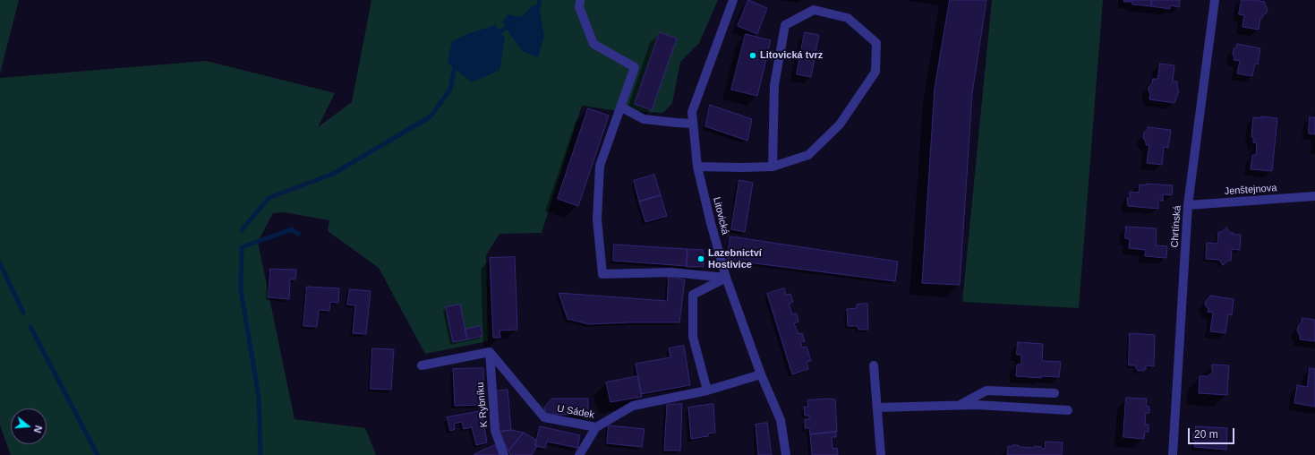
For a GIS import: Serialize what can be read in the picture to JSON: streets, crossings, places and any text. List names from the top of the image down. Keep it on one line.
{"streets":{"street":["Jenštejnova","Litovická","Chrtínská","K Rybníku","U Sádek"]},"crossings":[["Jenštejnova","Chrtínská"],["Litovická","U Sádek"],["K Rybníku","U Sádek"]],"places":["Litovická tvrz","Lazebnictví Hostivice"],"scale_bar":"20 m","north":"right"}
